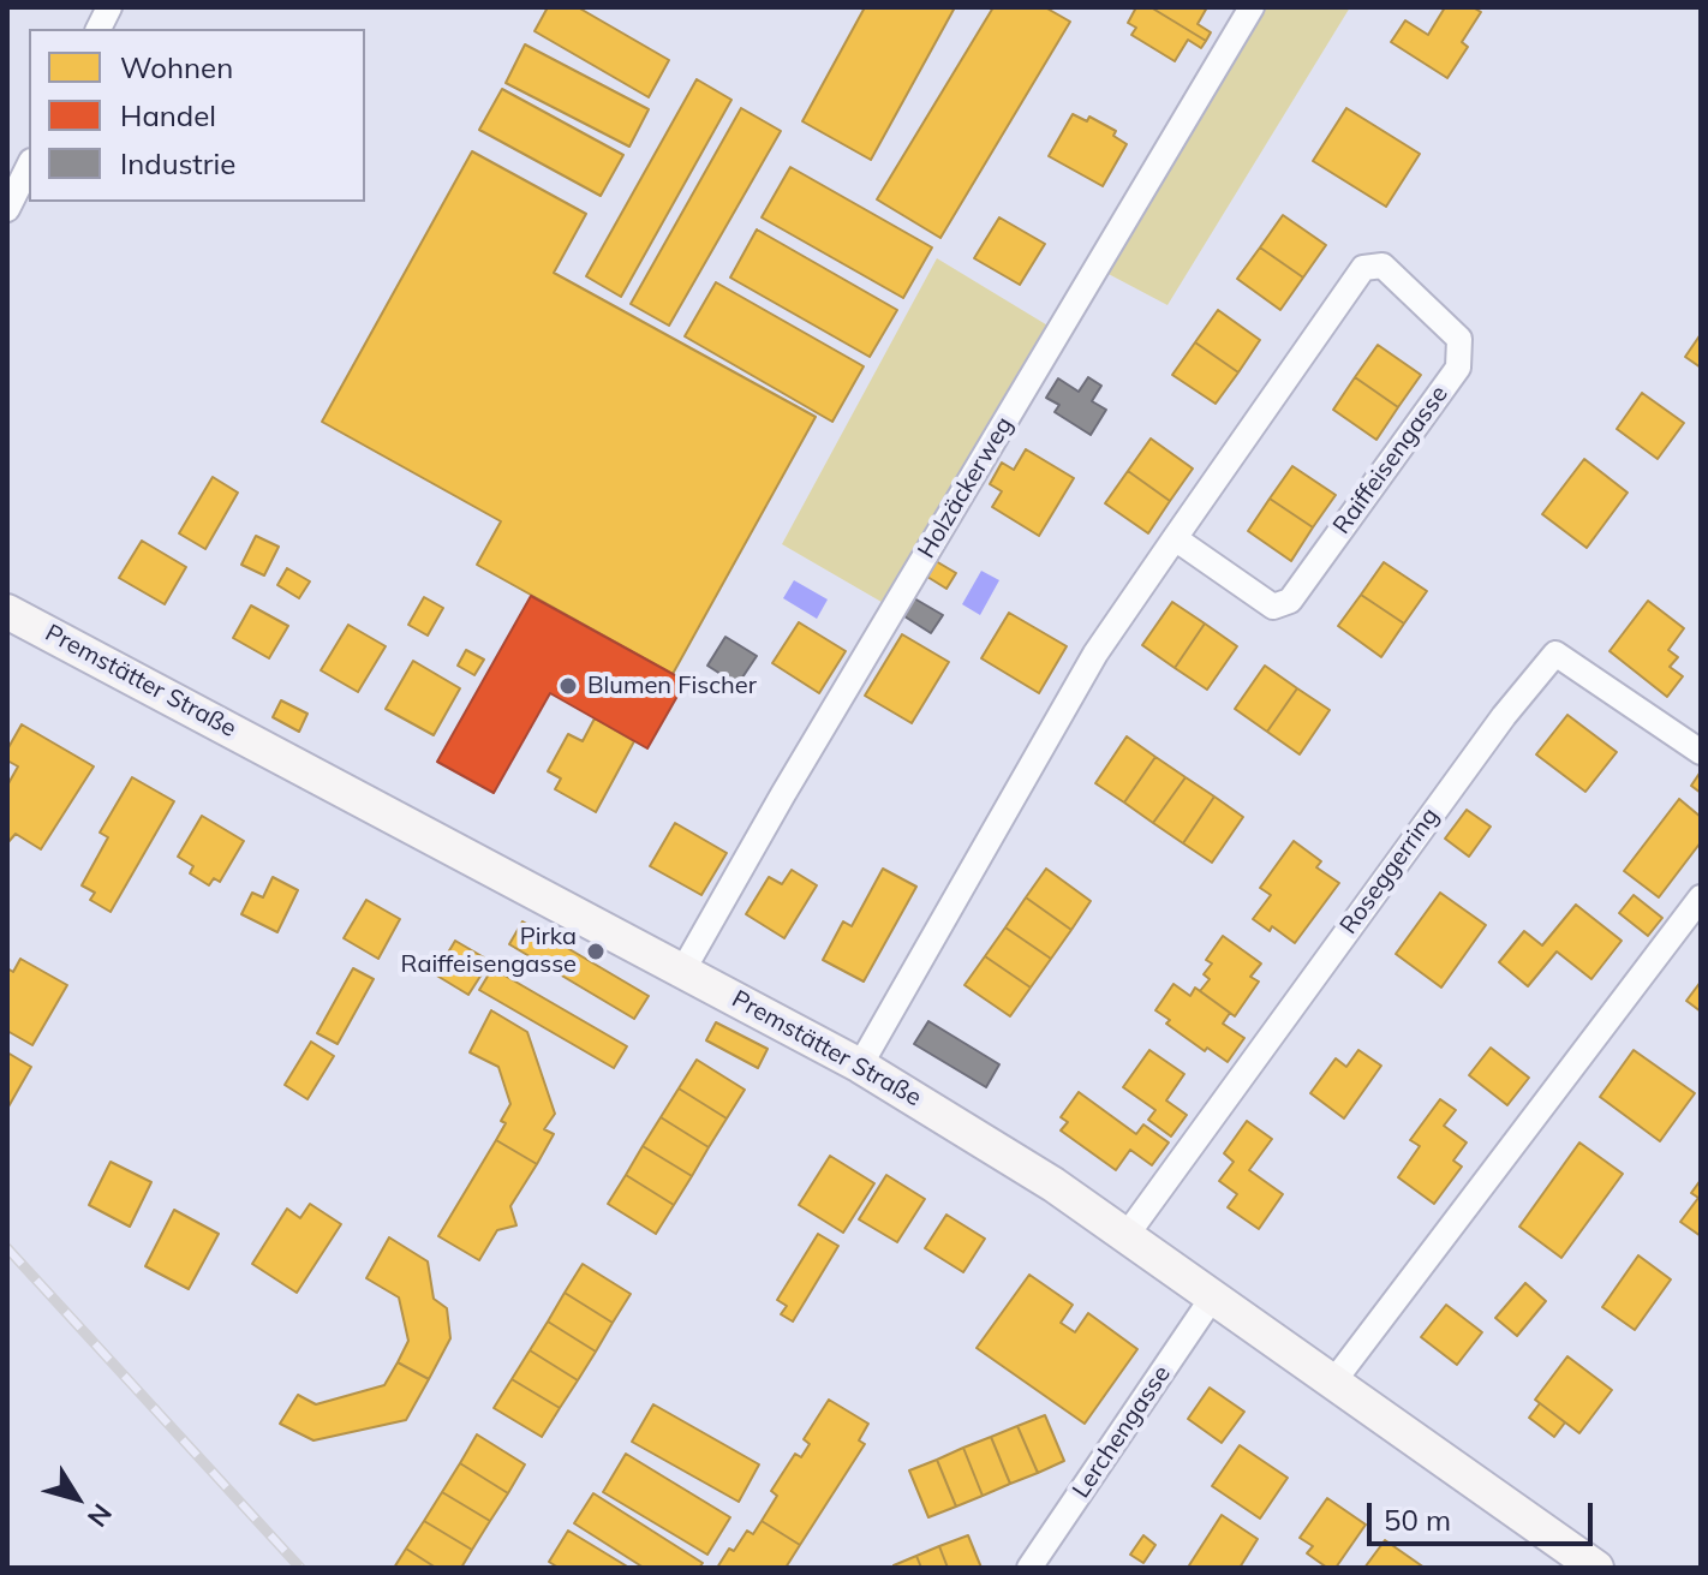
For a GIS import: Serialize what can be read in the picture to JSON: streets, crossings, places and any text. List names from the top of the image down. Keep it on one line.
{"streets":{"main road":["Premstätter Straße"],"street":["Raiffeisengasse","Holzäckerweg","Roseggerring","Lerchengasse"]},"crossings":[["Raiffeisengasse","Premstätter Straße"],["Holzäckerweg","Premstätter Straße"],["Premstätter Straße","Roseggerring"],["Premstätter Straße","Lerchengasse"]],"places":["Blumen Fischer","Pirka Raiffeisengasse"],"legend":["Wohnen","Handel","Industrie"],"scale_bar":"50 m","north":"bottom right"}
